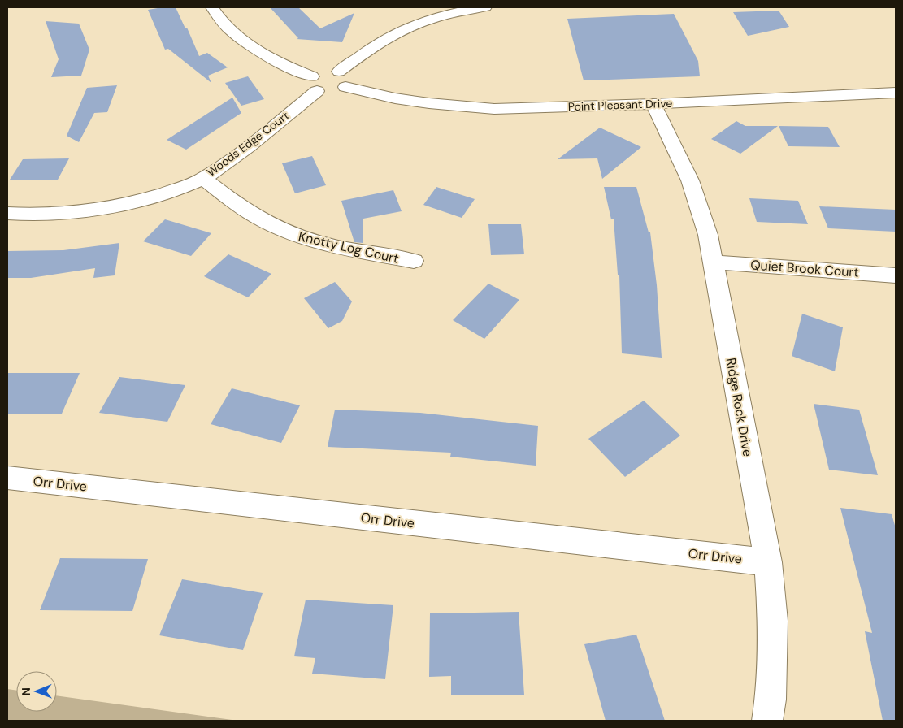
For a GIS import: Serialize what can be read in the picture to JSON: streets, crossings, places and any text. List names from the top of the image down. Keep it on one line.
{"streets":{"street":["Point Pleasant Drive","Woods Edge Court","Knotty Log Court","Quiet Brook Court","Ridge Rock Drive","Orr Drive"]},"crossings":[["Point Pleasant Drive","Woods Edge Court"],["Point Pleasant Drive","Ridge Rock Drive"],["Woods Edge Court","Knotty Log Court"],["Quiet Brook Court","Ridge Rock Drive"],["Ridge Rock Drive","Orr Drive"]],"north":"left"}
